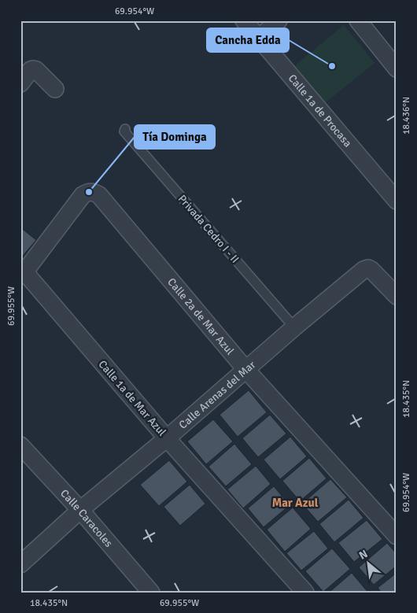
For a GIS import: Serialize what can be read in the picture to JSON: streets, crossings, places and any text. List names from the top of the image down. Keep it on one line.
{"streets":{"street":["Calle 1a de Procasa","Calle 2a de Mar Azul","Calle Arenas del Mar","Calle 1a de Mar Azul","Calle Caracoles"],"lane":["Privada Cedro I - II"]},"crossings":[["Privada Cedro I - II","Calle Arenas del Mar"],["Calle 2a de Mar Azul","Calle Arenas del Mar"],["Calle 2a de Mar Azul","Calle 1a de Mar Azul"],["Calle Arenas del Mar","Calle 1a de Mar Azul"],["Calle Arenas del Mar","Calle Caracoles"]],"districts":["Mar Azul"],"places":["Cancha Edda","Tía Dominga"],"north":"top left","coordinates":["69.954°W","18.436°N","69.955°W","18.435°N"]}
